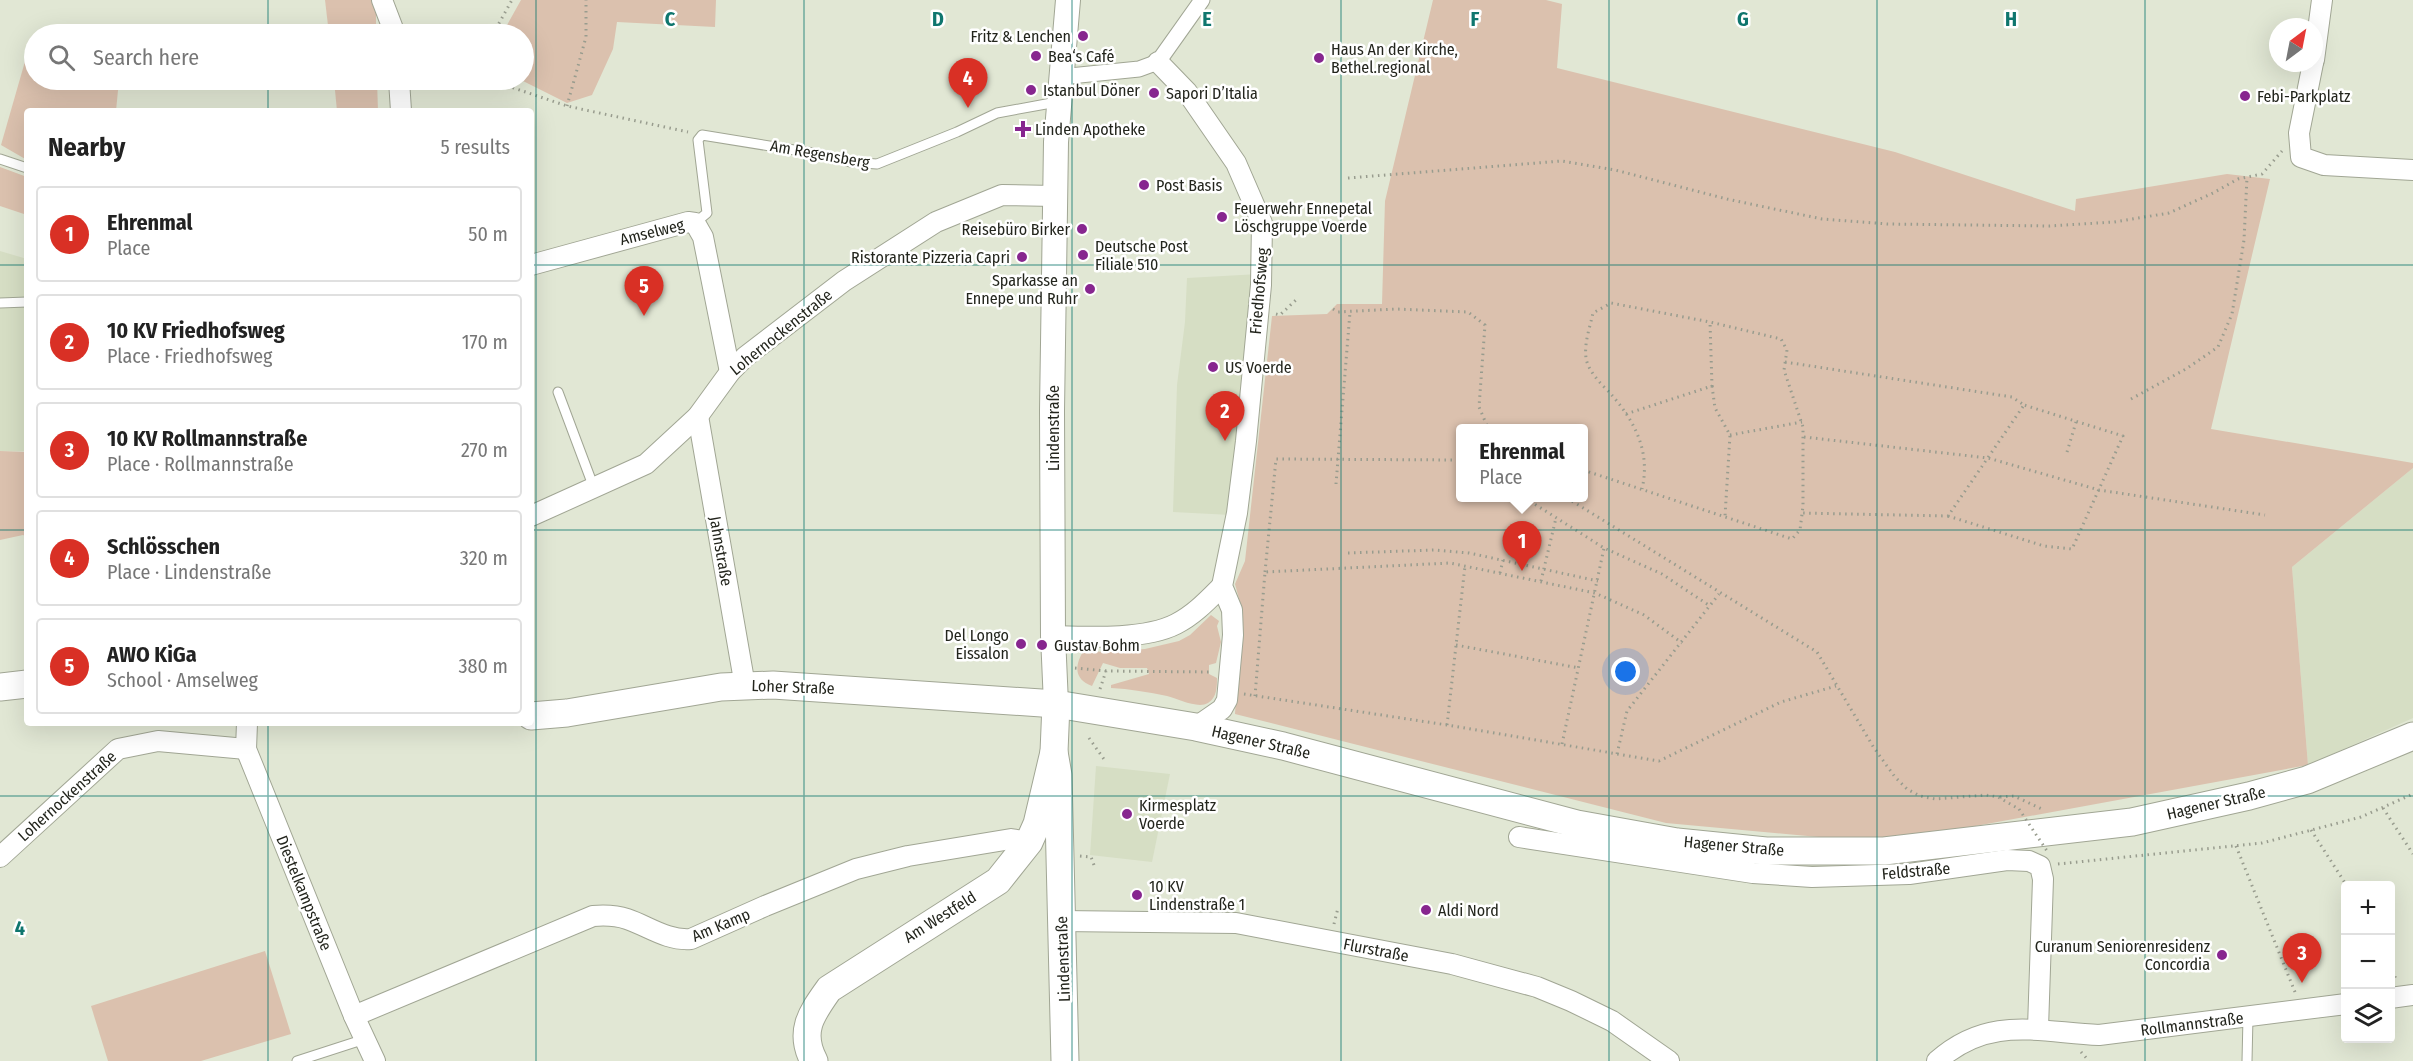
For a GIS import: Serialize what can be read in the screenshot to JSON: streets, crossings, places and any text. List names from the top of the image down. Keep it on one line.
{"streets":{"main road":["Lindenstraße","Loher Straße","Hagener Straße","Am Westfeld"],"street":["Amselweg","Friedhofsweg","Lohernockenstraße","Jahnstraße","Feldstraße","Diestelkampstraße","Am Kamp","Flurstraße","Rollmannstraße"],"lane":["Am Regensberg"]},"crossings":[["Am Regensberg","Lindenstraße"],["Amselweg","Lohernockenstraße"],["Lohernockenstraße","Lindenstraße"],["Lohernockenstraße","Jahnstraße"],["Lohernockenstraße","Diestelkampstraße"],["Lindenstraße","Loher Straße"],["Lindenstraße","Hagener Straße"],["Lindenstraße","Am Westfeld"],["Lindenstraße","Flurstraße"],["Jahnstraße","Loher Straße"],["Loher Straße","Hagener Straße"],["Diestelkampstraße","Am Kamp"],["Am Westfeld","Am Kamp"]],"places":{"other":["Fritz & Lenchen","Bea‘s Café","Haus An der Kirche, Bethel.regional","Istanbul Döner","Sapori D’Italia","Febi-Parkplatz","Post Basis","Feuerwehr Ennepetal Löschgruppe Voerde","Reisebüro Birker","Deutsche Post Filiale 510","Ristorante Pizzeria Capri","Sparkasse an Ennepe und Ruhr","US Voerde","Del Longo Eissalon","Gustav Bohm","Kirmesplatz Voerde","10 KV Lindenstraße 1","Aldi Nord","Curanum Seniorenresidenz Concordia"],"health":["Linden Apotheke"]},"north":"top right","page":{"search":"Search here","pins":["4","5","2","1","3"],"heading":["Nearby","5 results"],"list":[{"mark":"1","name":"Ehrenmal","note":"Place","value":"50 m"},{"mark":"2","name":"10 KV Friedhofsweg","note":"Place · Friedhofsweg","value":"170 m"},{"mark":"3","name":"10 KV Rollmannstraße","note":"Place · Rollmannstraße","value":"270 m"},{"mark":"4","name":"Schlösschen","note":"Place · Lindenstraße","value":"320 m"},{"mark":"5","name":"AWO KiGa","note":"School · Amselweg","value":"380 m"}],"popup":["Ehrenmal","Place"],"map_buttons":["+","−"]},"grid":{"columns":["C","D","E","F","G","H"],"rows":["4"]}}
